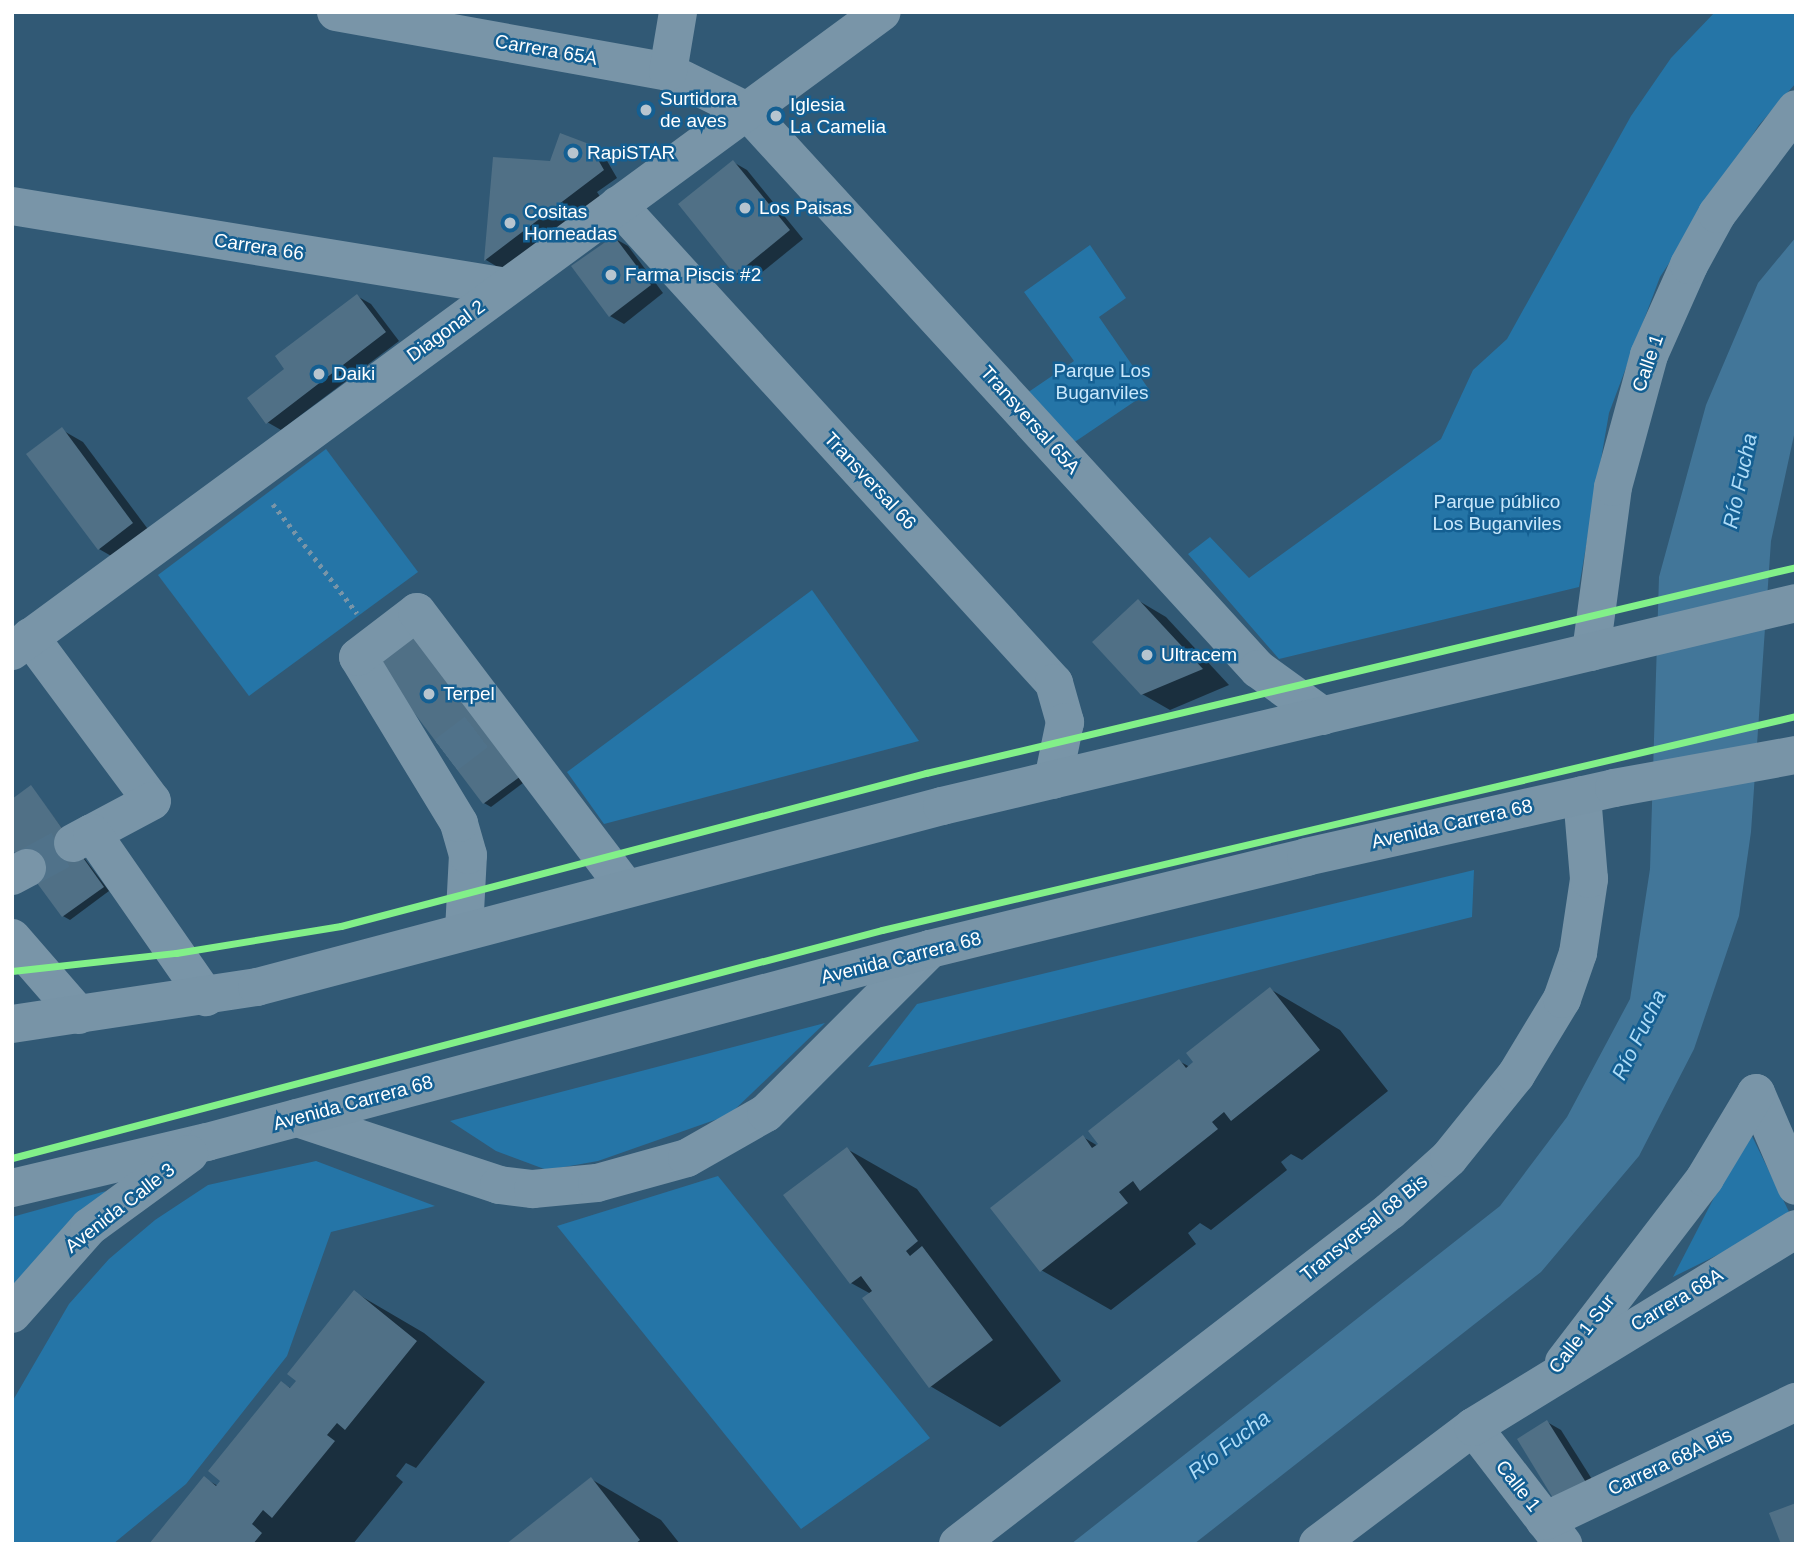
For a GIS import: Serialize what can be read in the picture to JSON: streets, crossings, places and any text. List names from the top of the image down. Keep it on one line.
{"streets":{"main road":["Avenida Carrera 68","Avenida Calle 3"],"street":["Carrera 65A","Carrera 66","Diagonal 2","Calle 1","Transversal 65A","Transversal 66","Transversal 68 Bis","Carrera 68A","Calle 1 Sur","Carrera 68A Bis"]},"crossings":[["Carrera 65A","Diagonal 2"],["Carrera 65A","Transversal 65A"],["Carrera 66","Diagonal 2"],["Diagonal 2","Transversal 65A"],["Diagonal 2","Transversal 66"],["Calle 1","Calle 1 Sur"],["Calle 1","Carrera 68A Bis"],["Avenida Carrera 68","Avenida Calle 3"],["Avenida Carrera 68","Transversal 68 Bis"],["Carrera 68A","Calle 1 Sur"]],"water":["Río Fucha"],"parks":["Parque Los Buganviles","Parque público Los Buganviles"],"places":["Surtidora de aves","Iglesia La Camelia","RapiSTAR","Los Paisas","Cositas Horneadas","Farma Piscis #2","Daiki","Ultracem","Terpel"]}
